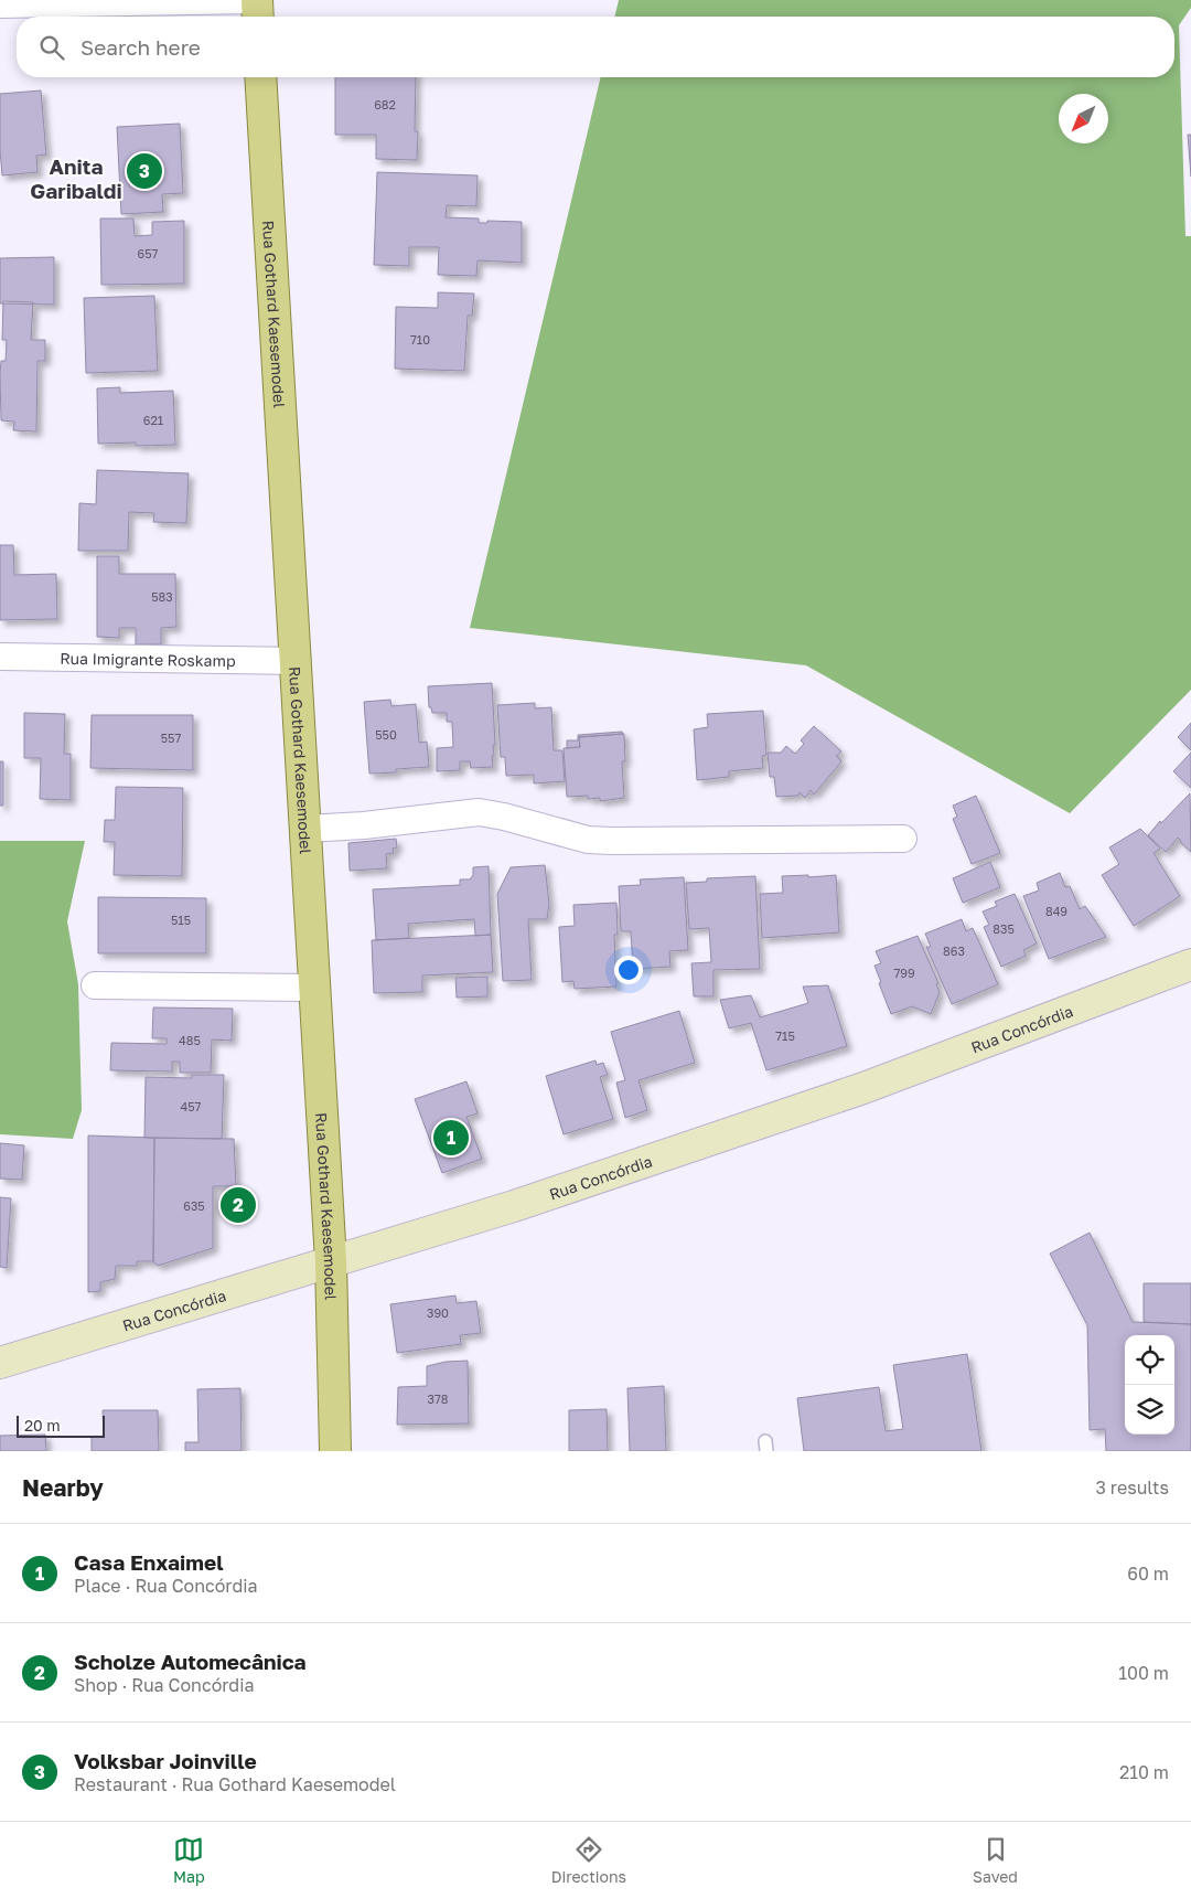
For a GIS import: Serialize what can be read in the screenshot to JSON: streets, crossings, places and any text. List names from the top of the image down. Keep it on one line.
{"streets":{"main road":["Rua Gothard Kaesemodel"],"street":["Rua Imigrante Roskamp","Rua Concórdia"]},"crossings":[["Rua Gothard Kaesemodel","Rua Imigrante Roskamp"],["Rua Gothard Kaesemodel","Rua Concórdia"]],"districts":["Anita Garibaldi"],"house_numbers":["682","657","710","621","583","550","557","849","515","835","863","799","715","485","457","635","390","378"],"scale_bar":"20 m","north":"bottom left","page":{"search":"Search here","pins":["3","1","2"],"scale":"20 m","heading":["Nearby","3 results"],"list":[{"mark":"1","name":"Casa Enxaimel","note":"Place · Rua Concórdia","value":"60 m"},{"mark":"2","name":"Scholze Automecânica","note":"Shop · Rua Concórdia","value":"100 m"},{"mark":"3","name":"Volksbar Joinville","note":"Restaurant · Rua Gothard Kaesemodel","value":"210 m"}],"nav":["Map","Directions","Saved"]}}
